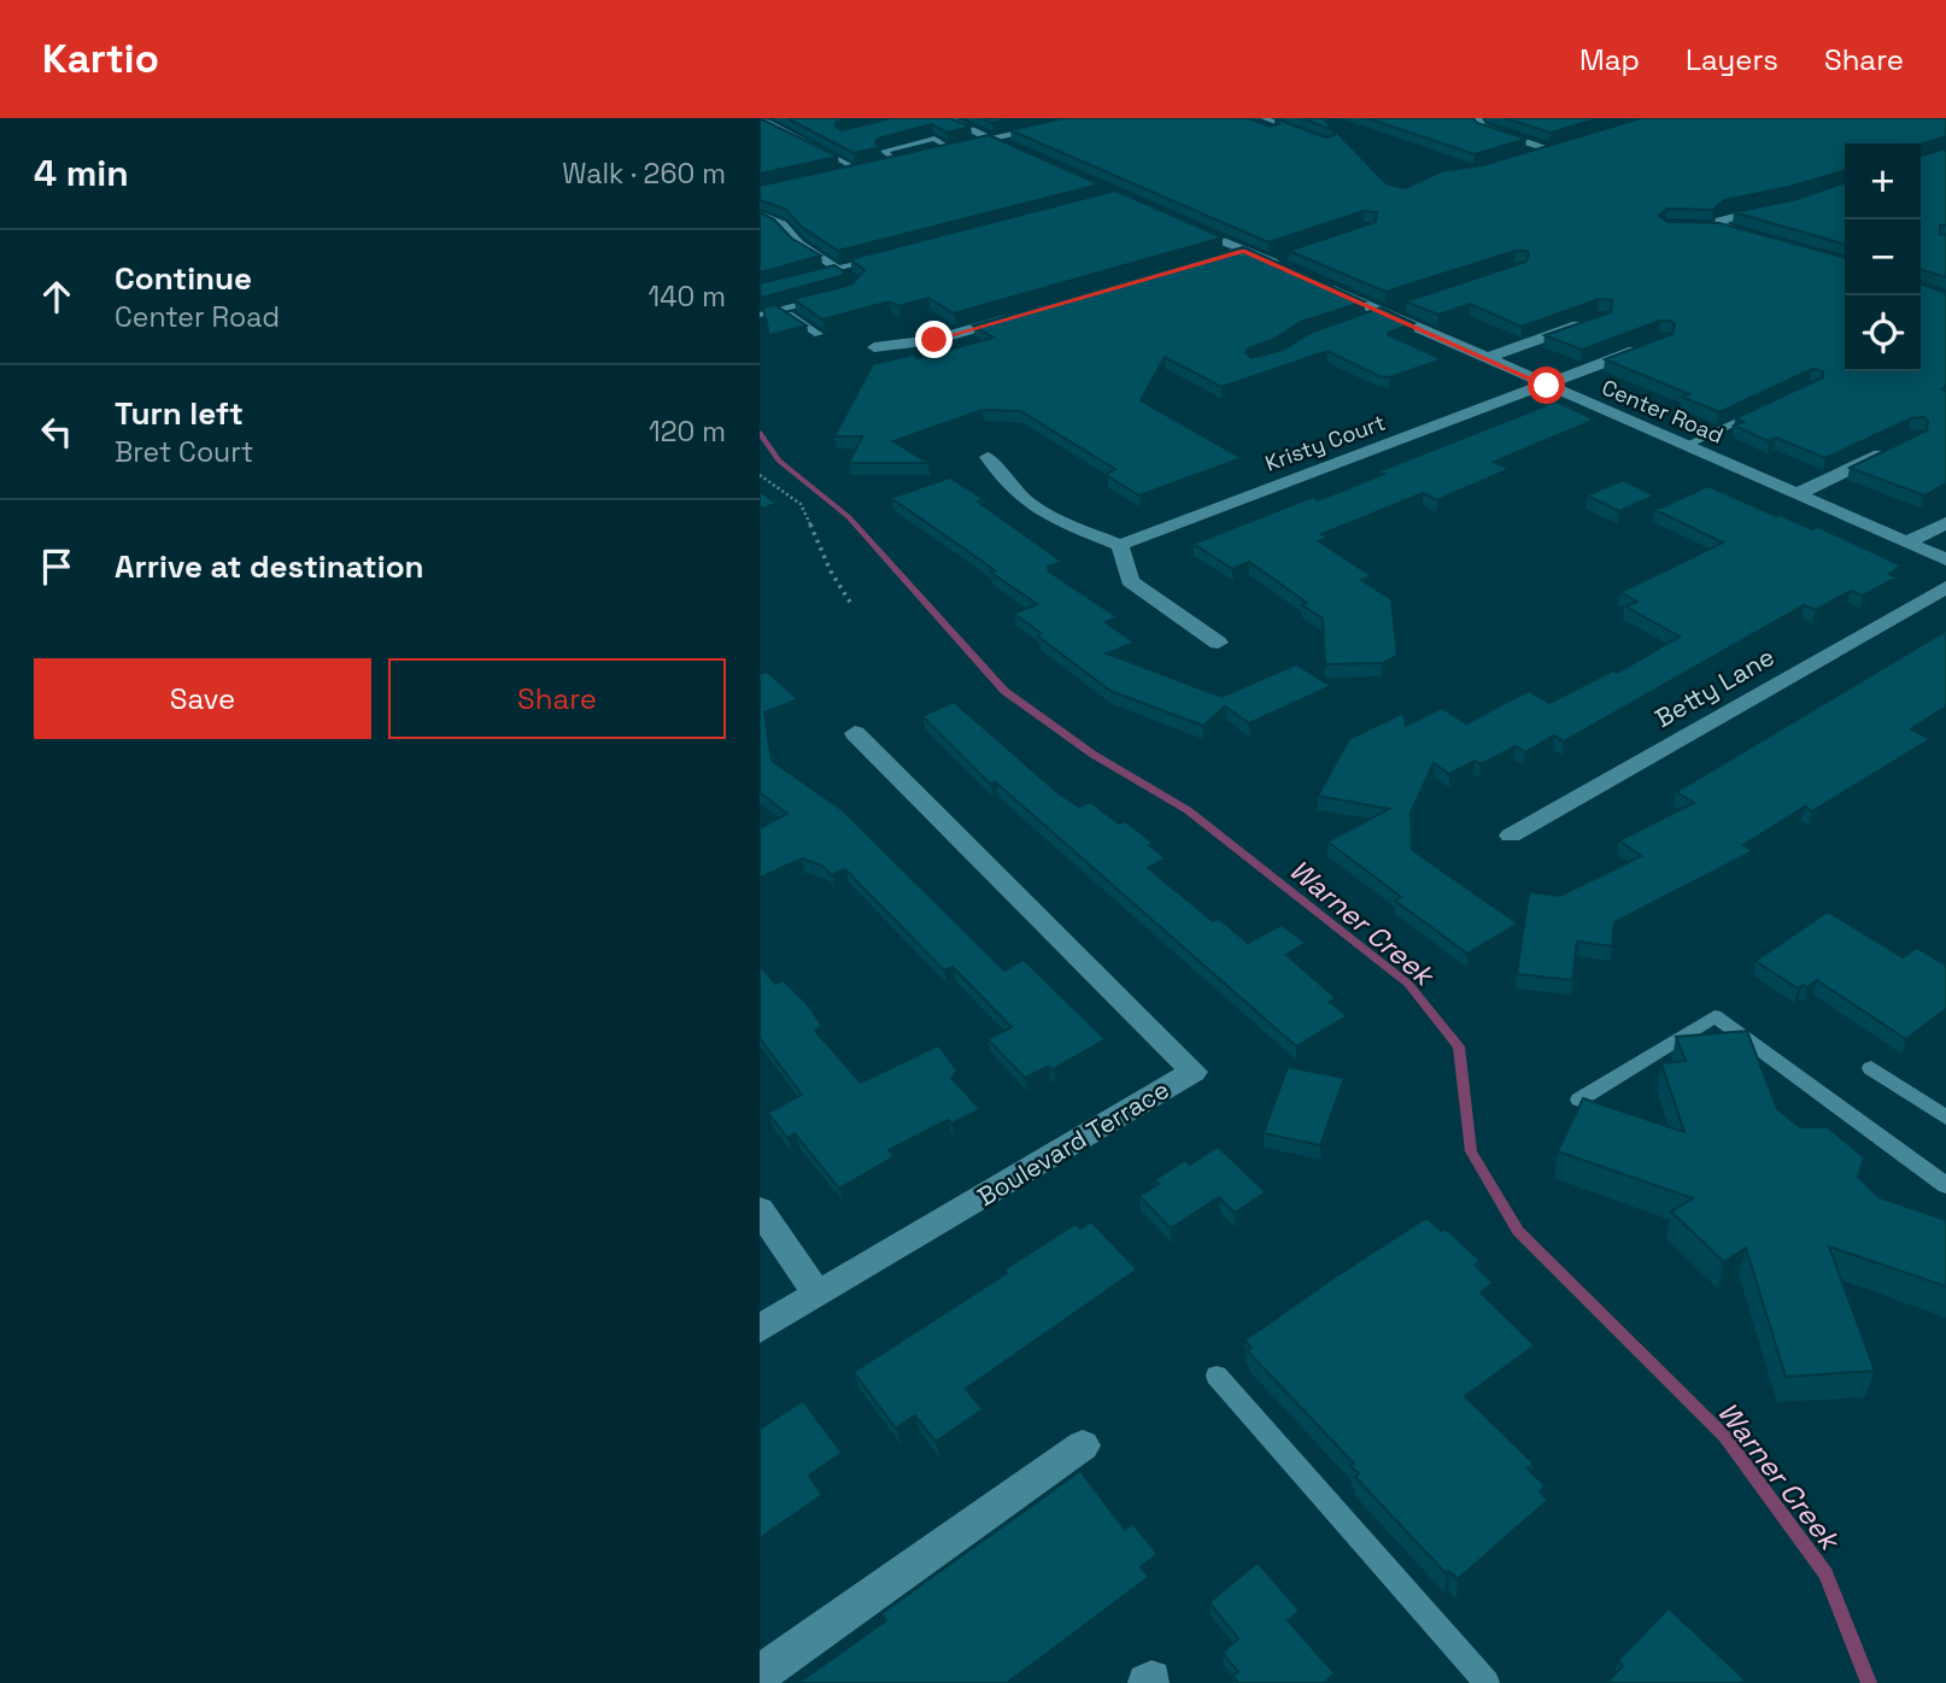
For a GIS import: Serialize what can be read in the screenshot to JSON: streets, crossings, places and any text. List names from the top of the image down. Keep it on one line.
{"streets":{"street":["Center Road","Kristy Court","Betty Lane","Boulevard Terrace"]},"crossings":[["Center Road","Kristy Court"]],"water":["Warner Creek"],"page":{"header":"Kartio","nav":["Map","Layers","Share"],"heading":["4 min","Walk · 260 m"],"map_buttons":["+","−"],"list":[["Continue","Center Road","140 m"],["Turn left","Bret Court","120 m"],"Arrive at destination"],"buttons":["Save","Share"]}}
